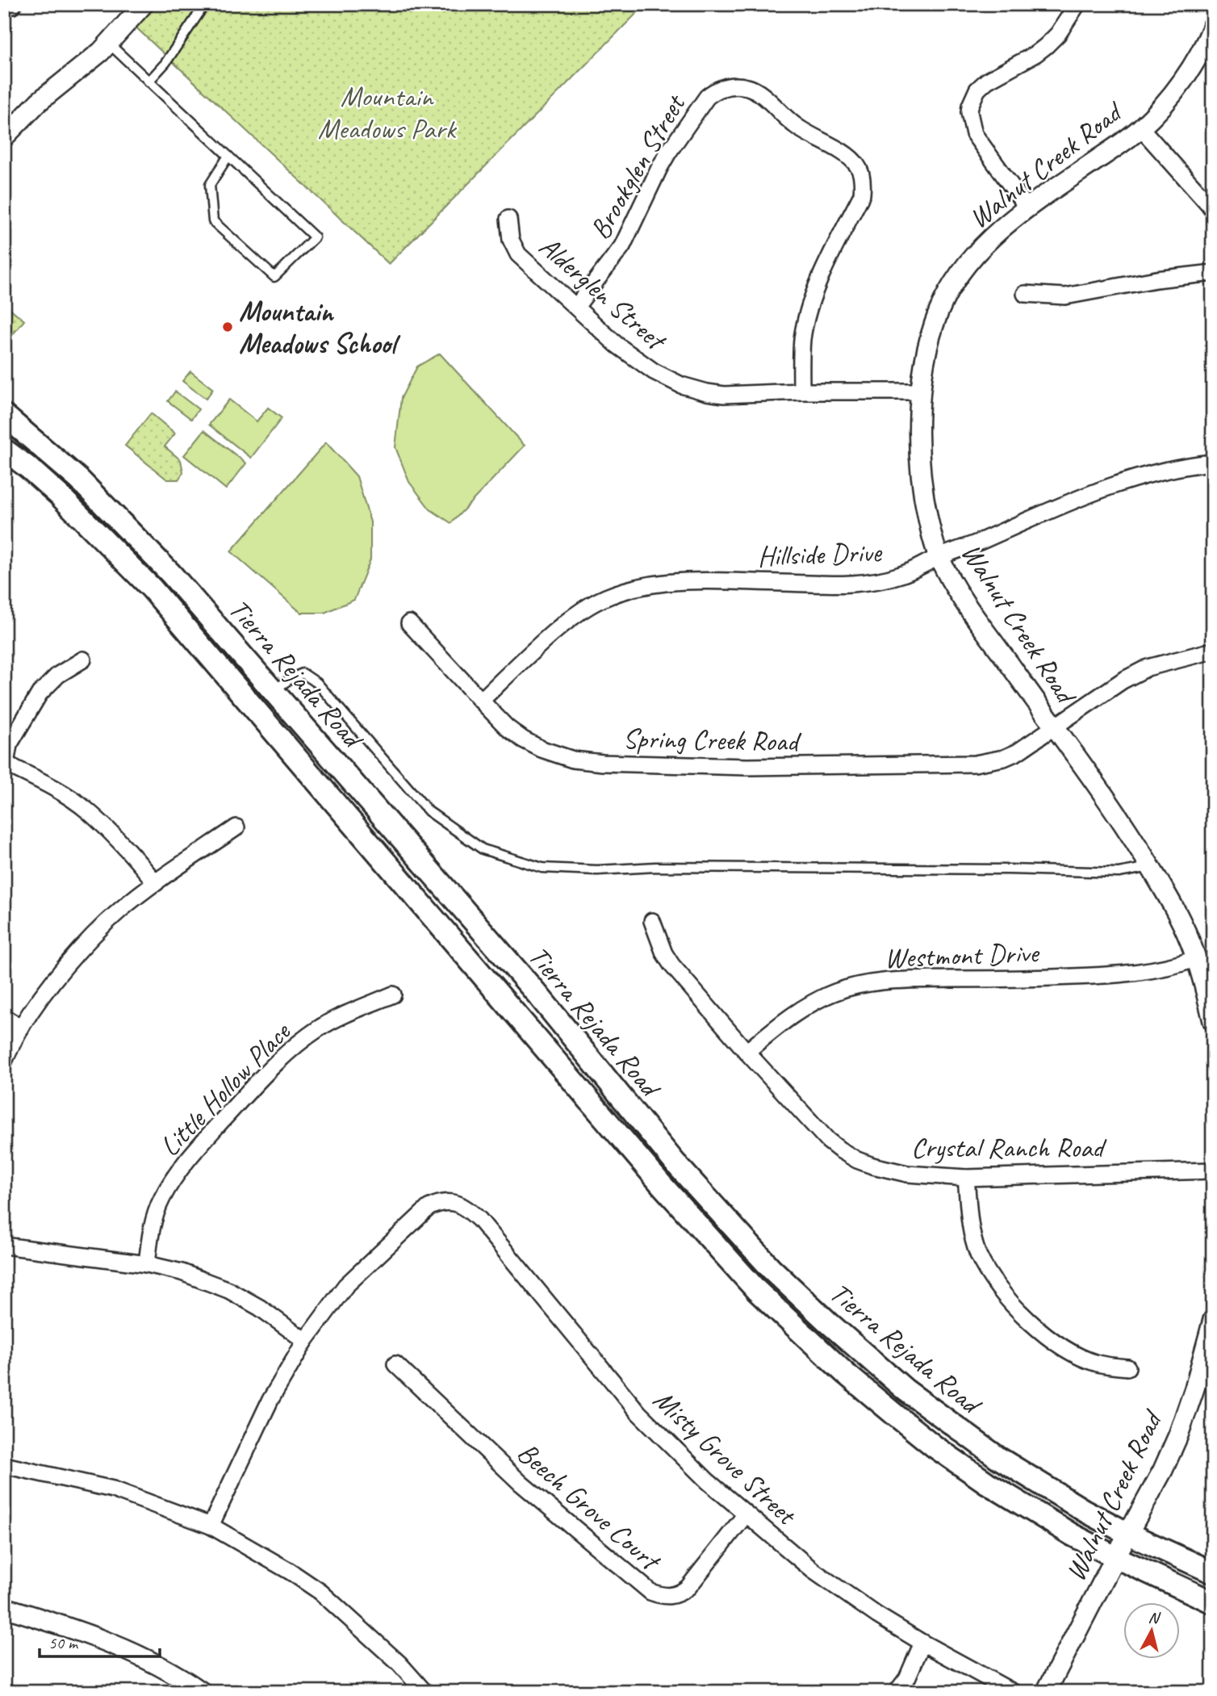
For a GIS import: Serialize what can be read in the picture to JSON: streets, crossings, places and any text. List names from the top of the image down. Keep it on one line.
{"streets":{"main road":["Tierra Rejada Road"],"street":["Walnut Creek Road","Brookglen Street","Alderglen Street","Hillside Drive","Spring Creek Road","Westmont Drive","Little Hollow Place","Crystal Ranch Road","Misty Grove Street","Beech Grove Court"]},"crossings":[["Walnut Creek Road","Alderglen Street"],["Walnut Creek Road","Hillside Drive"],["Walnut Creek Road","Tierra Rejada Road"],["Walnut Creek Road","Spring Creek Road"],["Walnut Creek Road","Westmont Drive"],["Brookglen Street","Alderglen Street"],["Hillside Drive","Spring Creek Road"],["Westmont Drive","Crystal Ranch Road"],["Misty Grove Street","Beech Grove Court"]],"parks":["Mountain Meadows Park"],"places":["Mountain Meadows School"],"scale_bar":"50 m","north":"top"}
